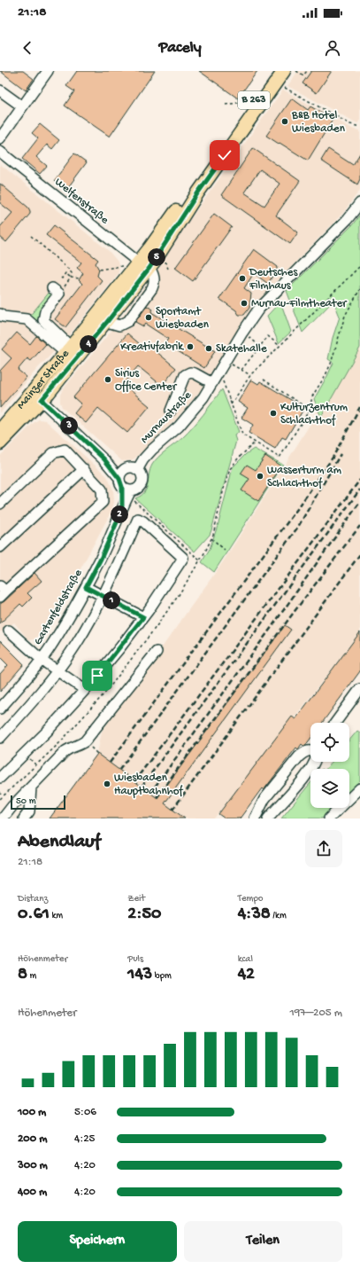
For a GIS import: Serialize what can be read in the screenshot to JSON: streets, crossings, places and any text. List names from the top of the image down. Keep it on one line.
{"streets":{"main road":["B 263","Mainzer Straße"],"street":["Welfenstraße","Murnaustraße","Gartenfeldstraße"]},"crossings":[["Welfenstraße","Mainzer Straße"],["Murnaustraße","Gartenfeldstraße"]],"places":["B&B Hotel Wiesbaden","Deutsches Filmhaus","Murnau-Filmtheater","Sportamt Wiesbaden","Kreativfabrik","Skatehalle","Sirius Office Center","Kulturzentrum Schlachthof","Wasserturm am Schlachthof","Wiesbaden Hauptbahnhof"],"scale_bar":"50 m","page":{"status":"21:18","header":"Pacely","pins":["5","4","3","2","1"],"scale":"50 m","heading":["Abendlauf","21:18"],"stats":[["Distanz","0.61 km"],["Zeit","2:50"],["Tempo","4:38 /km"],["Höhenmeter","8 m"],["Puls","143 bpm"],["kcal","42"]],"chart":["Höhenmeter","197–205 m"],"list":[{"name":"100 m","note":"5:06"},{"name":"200 m","note":"4:25"},{"name":"300 m","note":"4:20"},{"name":"400 m","note":"4:20"}],"buttons":["Speichern","Teilen"]}}
